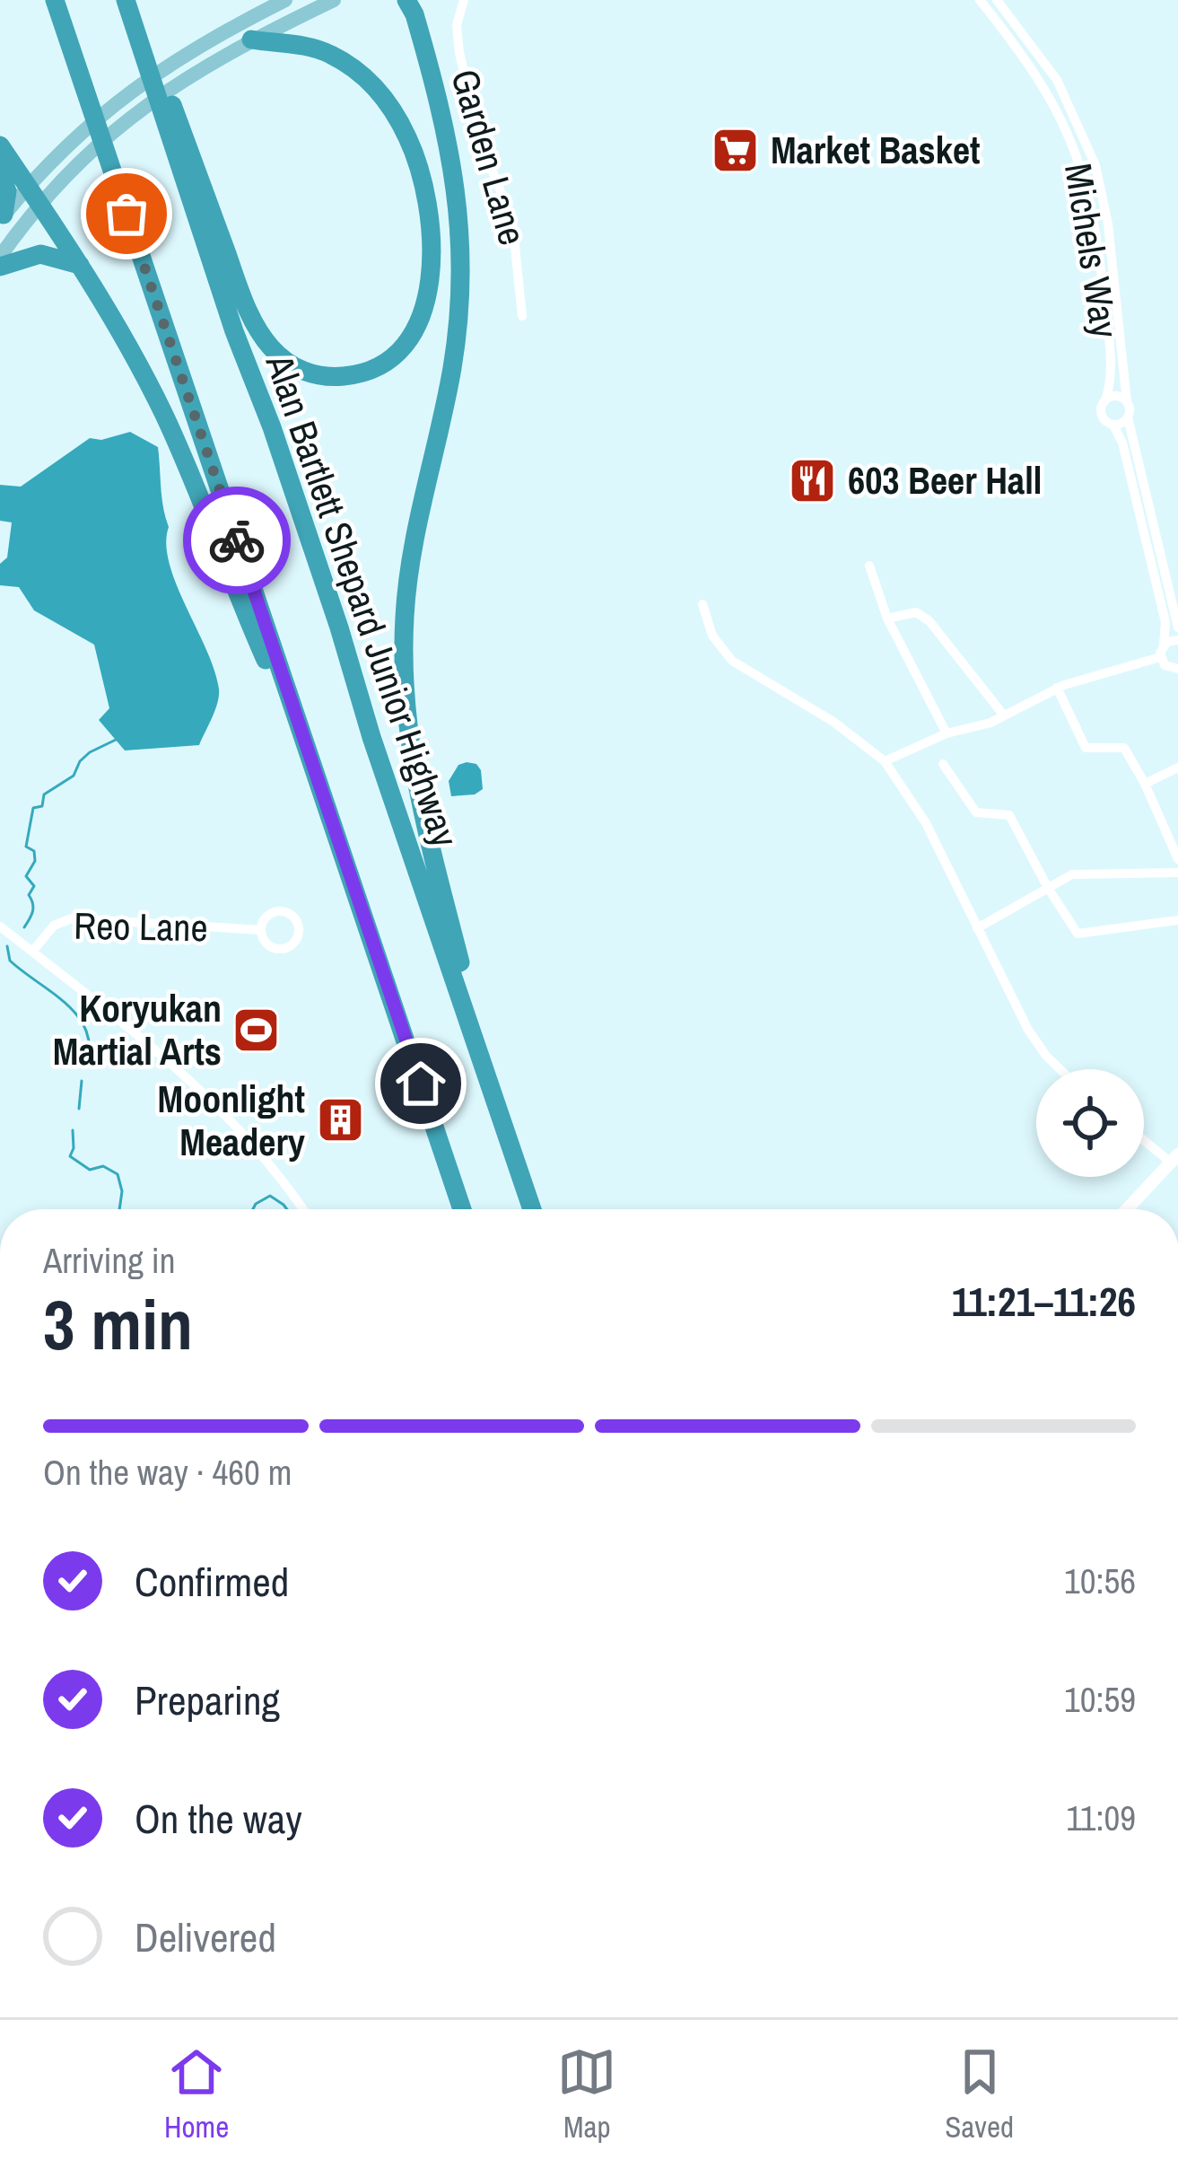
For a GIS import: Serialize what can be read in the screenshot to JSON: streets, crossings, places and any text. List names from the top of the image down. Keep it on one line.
{"streets":{"highway":["Alan Bartlett Shepard Junior Highway"],"street":["Garden Lane","Michels Way","Reo Lane"]},"places":{"supermarket":["Market Basket"],"restaurant":["603 Beer Hall"],"sports":["Koryukan Martial Arts"],"building":["Moonlight Meadery"]},"page":{"heading":["3 min","Arriving in","11:21–11:26"],"bar":"On the way · 460 m","list":[["Confirmed","10:56"],["Preparing","10:59"],["On the way","11:09"],"Delivered"],"tabs":["Home","Map","Saved"]}}
